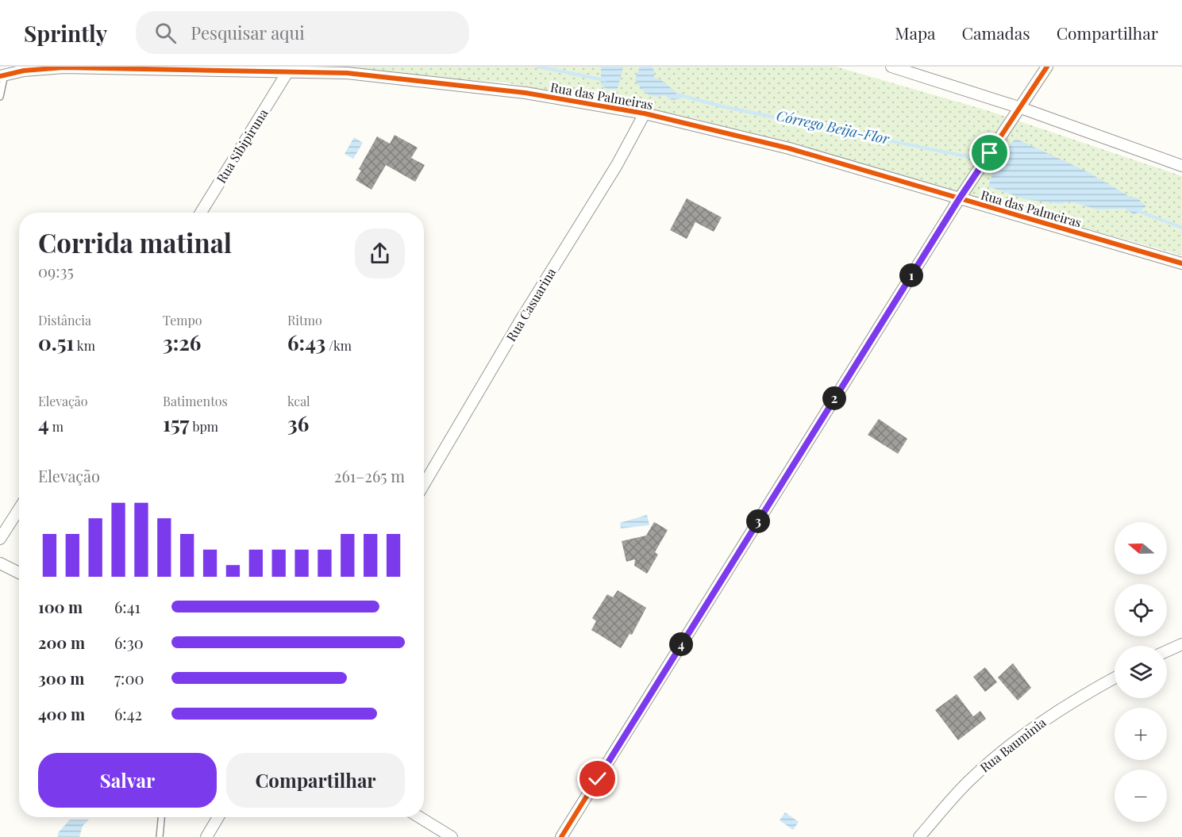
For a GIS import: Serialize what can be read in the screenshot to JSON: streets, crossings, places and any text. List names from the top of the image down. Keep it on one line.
{"streets":{"street":["Rua das Palmeiras","Rua Sibipiruna","Rua Casuarina","Rua Bauminia"]},"crossings":[["Rua das Palmeiras","Rua Sibipiruna"],["Rua das Palmeiras","Rua Casuarina"]],"water":["Córrego Beija-Flor"],"north":"left","page":{"header":"Sprintly","search":"Pesquisar aqui","nav":["Mapa","Camadas","Compartilhar"],"heading":["Corrida matinal","09:35"],"pins":["1","2","3","4"],"stats":[["Distância","0.51 km"],["Tempo","3:26"],["Ritmo","6:43 /km"],["Elevação","4 m"],["Batimentos","157 bpm"],["kcal","36"]],"chart":["Elevação","261–265 m"],"map_buttons":["+","−"],"list":[{"name":"100 m","note":"6:41"},{"name":"200 m","note":"6:30"},{"name":"300 m","note":"7:00"},{"name":"400 m","note":"6:42"}],"buttons":["Salvar","Compartilhar"]}}
